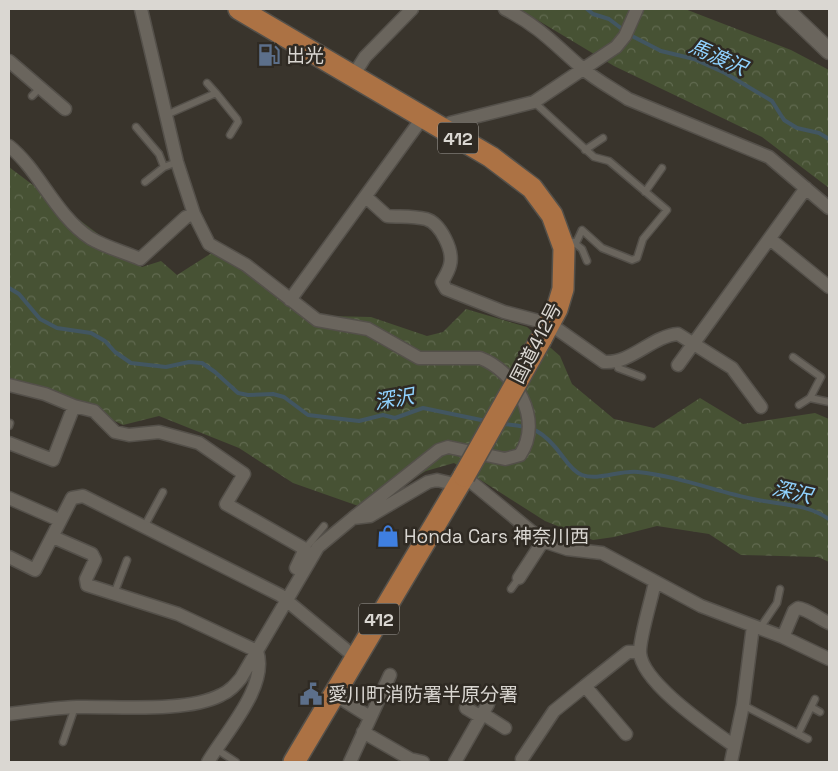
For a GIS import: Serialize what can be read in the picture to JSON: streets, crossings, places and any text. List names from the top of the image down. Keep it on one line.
{"streets":{"highway":["412","国道412号"]},"water":["馬渡沢","深沢"],"places":{"fuel station":["出光"],"shop":["Honda Cars 神奈川西"],"public building":["愛川町消防署半原分署"]}}
